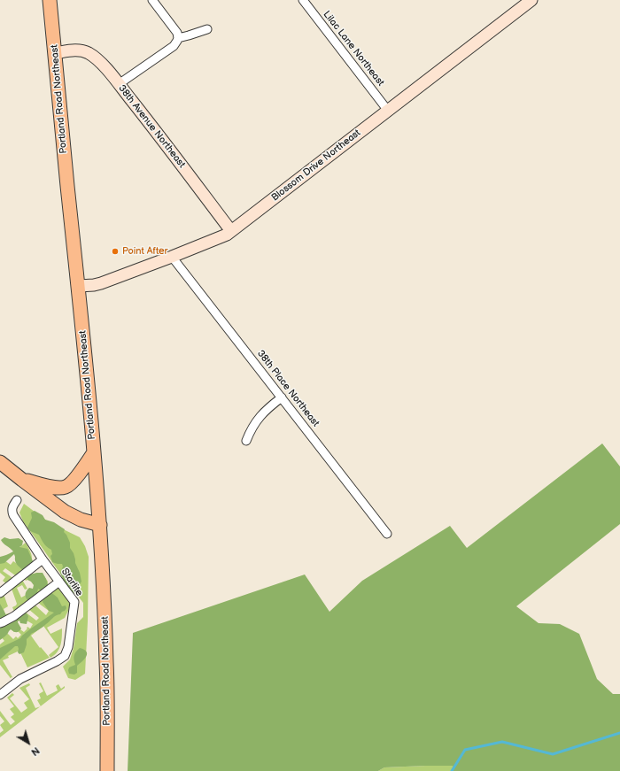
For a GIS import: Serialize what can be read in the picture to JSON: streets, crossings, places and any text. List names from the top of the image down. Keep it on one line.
{"streets":{"main road":["Portland Road Northeast"],"street":["Lilac Lane Northeast","38th Avenue Northeast","Blossom Drive Northeast","38th Place Northeast","Starlite"]},"crossings":[["Lilac Lane Northeast","Blossom Drive Northeast"],["Portland Road Northeast","38th Avenue Northeast"],["Portland Road Northeast","Blossom Drive Northeast"],["38th Avenue Northeast","Blossom Drive Northeast"],["Blossom Drive Northeast","38th Place Northeast"]],"places":["Point After"],"north":"bottom right"}
